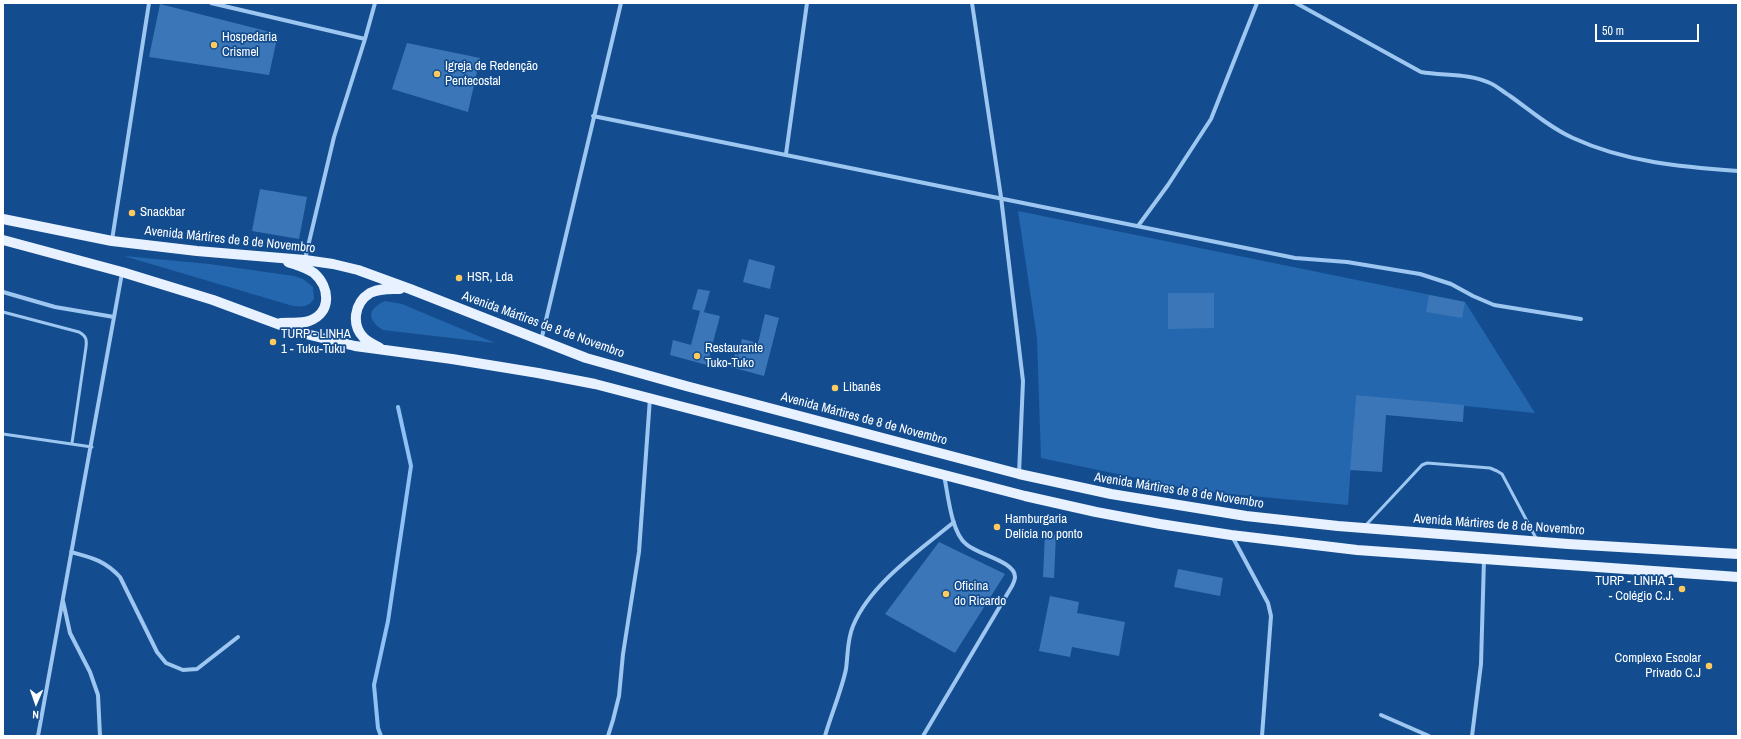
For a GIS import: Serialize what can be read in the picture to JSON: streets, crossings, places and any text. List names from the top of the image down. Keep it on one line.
{"streets":{"main road":["Avenida Mártires de 8 de Novembro"]},"places":["Hospedaria Crismel","Igreja de Redenção Pentecostal","Snackbar","HSR, Lda","TURP - LINHA 1 - Tuku-Tuku","Restaurante Tuko-Tuko","Libanês","Hamburgaria Delícia no ponto","TURP - LINHA 1 - Colégio C.J.","Oficina do Ricardo","Complexo Escolar Privado C.J"],"scale_bar":"50 m","north":"bottom"}
